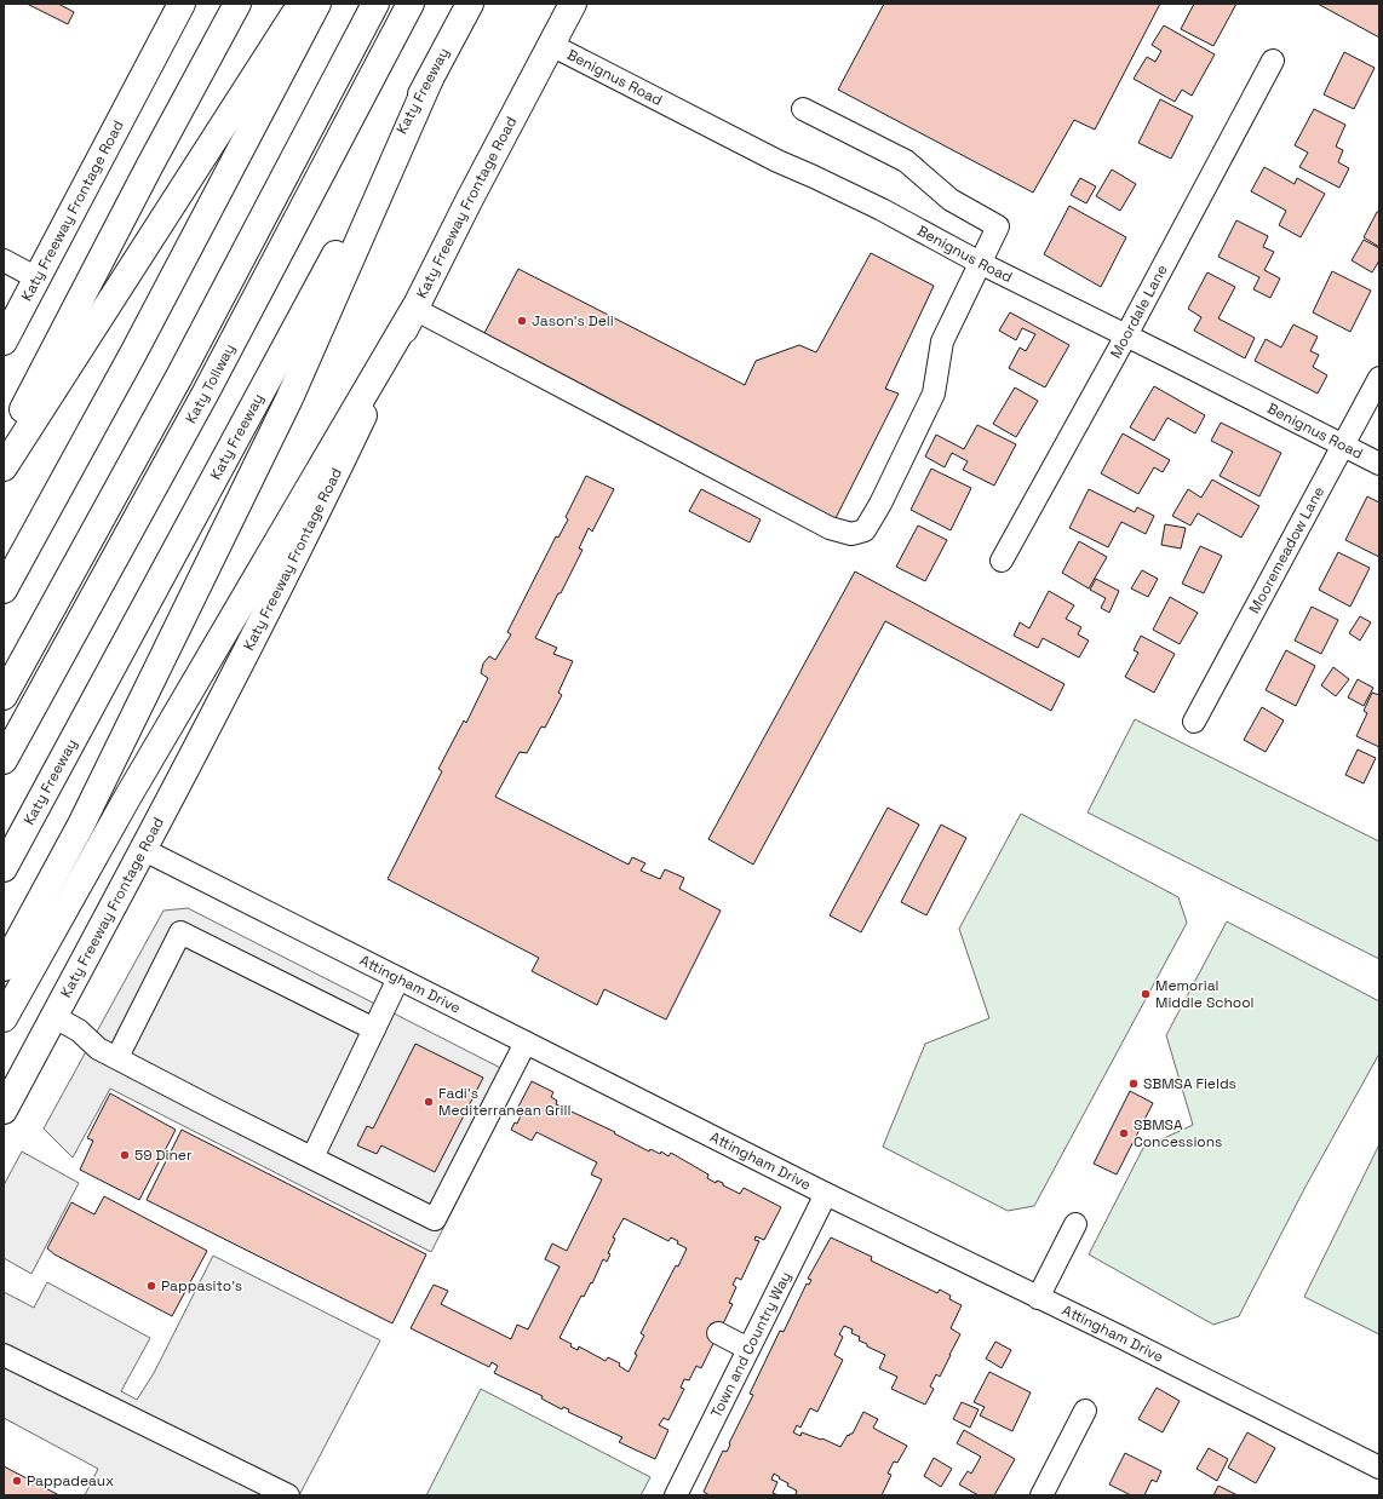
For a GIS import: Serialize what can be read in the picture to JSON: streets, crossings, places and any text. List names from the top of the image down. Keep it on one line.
{"streets":{"main road":["Katy Freeway","Katy Freeway Frontage Road","Katy Tollway"],"street":["Benignus Road","Moordale Lane","Mooremeadow Lane","Attingham Drive","Town and Country Way"]},"crossings":[["Benignus Road","Katy Freeway Frontage Road"],["Benignus Road","Moordale Lane"],["Benignus Road","Mooremeadow Lane"],["Katy Freeway Frontage Road","Attingham Drive"],["Attingham Drive","Town and Country Way"]],"places":["Jason's Deli","Memorial Middle School","SBMSA Fields","Fadi's Mediterranean Grill","SBMSA Concessions","59 Diner","Pappasito's","Pappadeaux"]}
